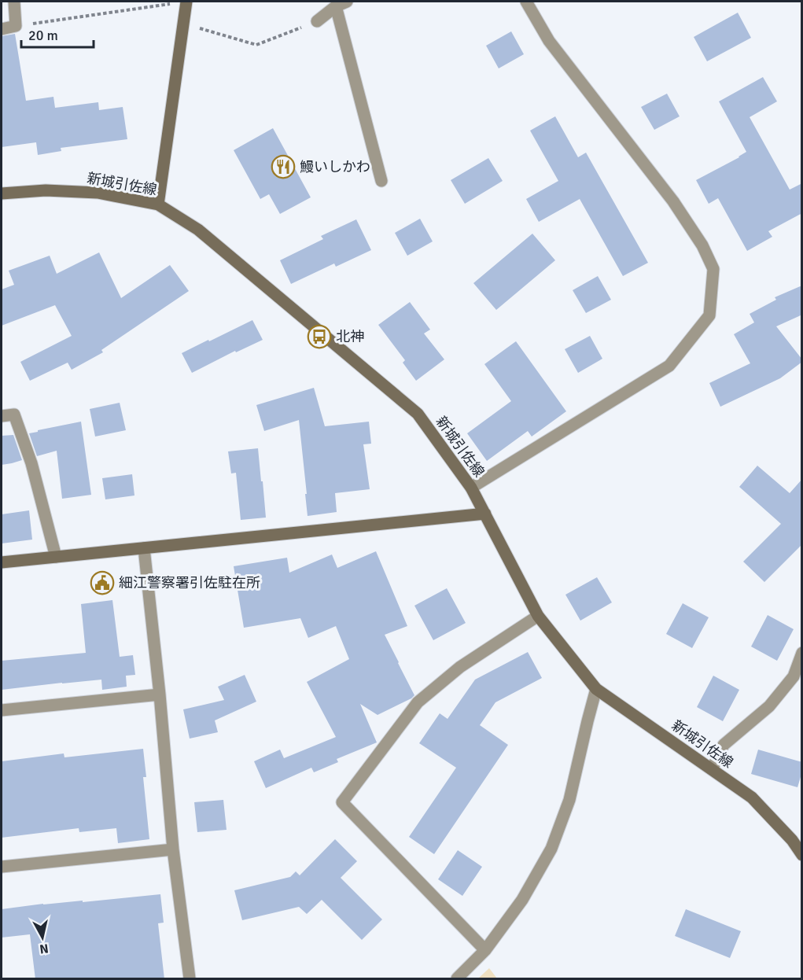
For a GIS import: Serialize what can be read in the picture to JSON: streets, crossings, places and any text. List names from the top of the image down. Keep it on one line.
{"streets":{"main road":["新城引佐線"]},"places":{"restaurant":["鰻いしかわ"],"bus stop":["北神"],"public building":["細江警察署引佐駐在所"]},"scale_bar":"20 m","north":"bottom"}
